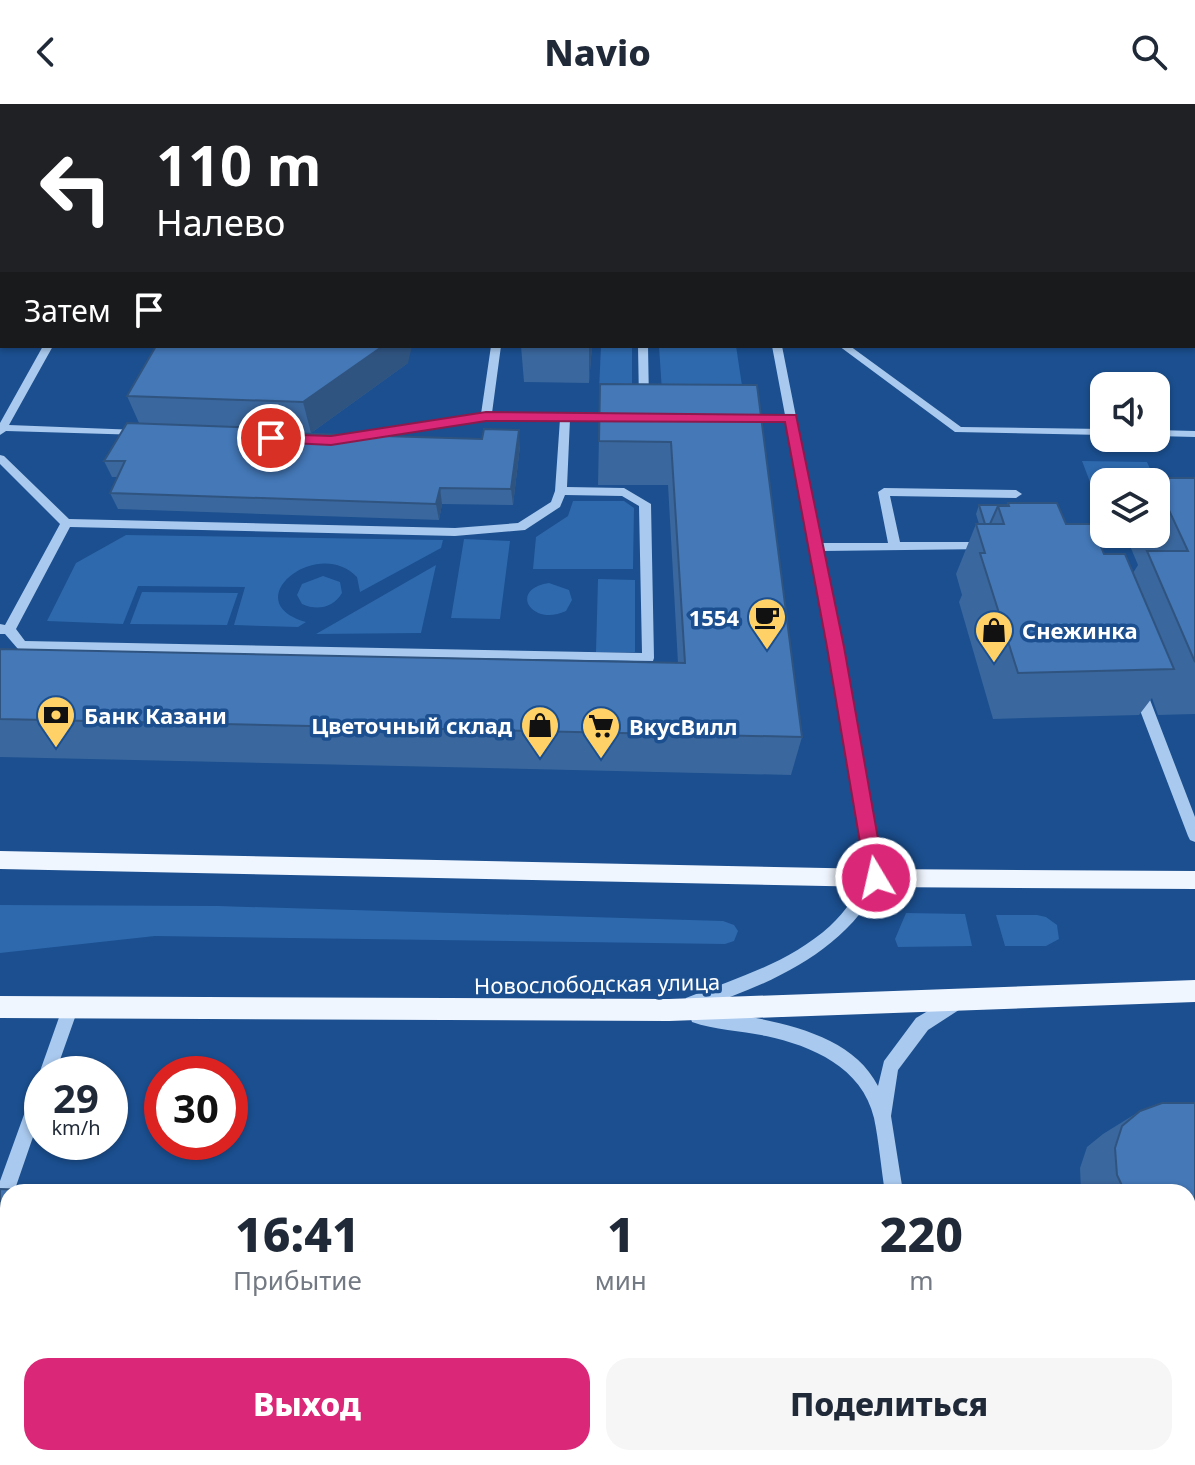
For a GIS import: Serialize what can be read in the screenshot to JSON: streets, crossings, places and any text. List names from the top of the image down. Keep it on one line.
{"streets":{"main road":["Новослободская улица"]},"places":{"cafe":["1554"],"shop":["Снежинка","Цветочный склад"],"bank":["Банк Казани"],"supermarket":["ВкусВилл"]},"page":{"header":"Navio","turn":["110 m","Налево"],"then":"Затем","speed":"29 km/h","limit":"30","eta":["16:41","Прибытие","1","мин","220","m"],"buttons":["Выход","Поделиться"]}}
